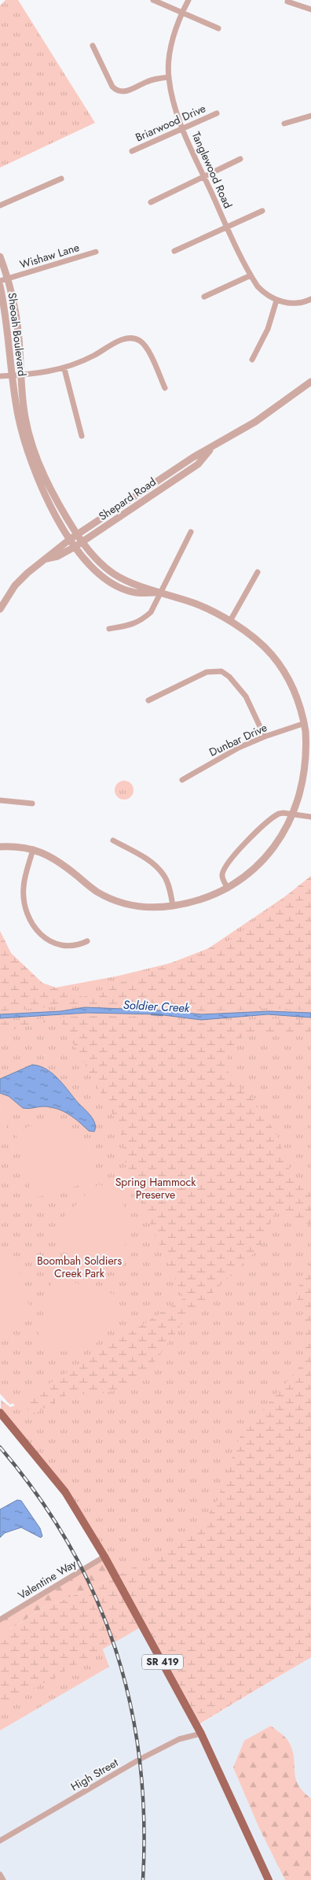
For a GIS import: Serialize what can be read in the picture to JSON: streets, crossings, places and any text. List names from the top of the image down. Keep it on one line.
{"streets":{"main road":["SR 419"],"street":["Briarwood Drive","Tanglewood Road","Wishaw Lane","Sheoah Boulevard","Shepard Road","Dunbar Drive","Valentine Way","High Street"]},"crossings":[["Briarwood Drive","Tanglewood Road"],["Wishaw Lane","Sheoah Boulevard"],["Sheoah Boulevard","Shepard Road"],["Sheoah Boulevard","Dunbar Drive"],["Valentine Way","SR 419"],["SR 419","High Street"]],"water":["Soldier Creek"],"parks":["Spring Hammock Preserve","Boombah Soldiers Creek Park"]}
